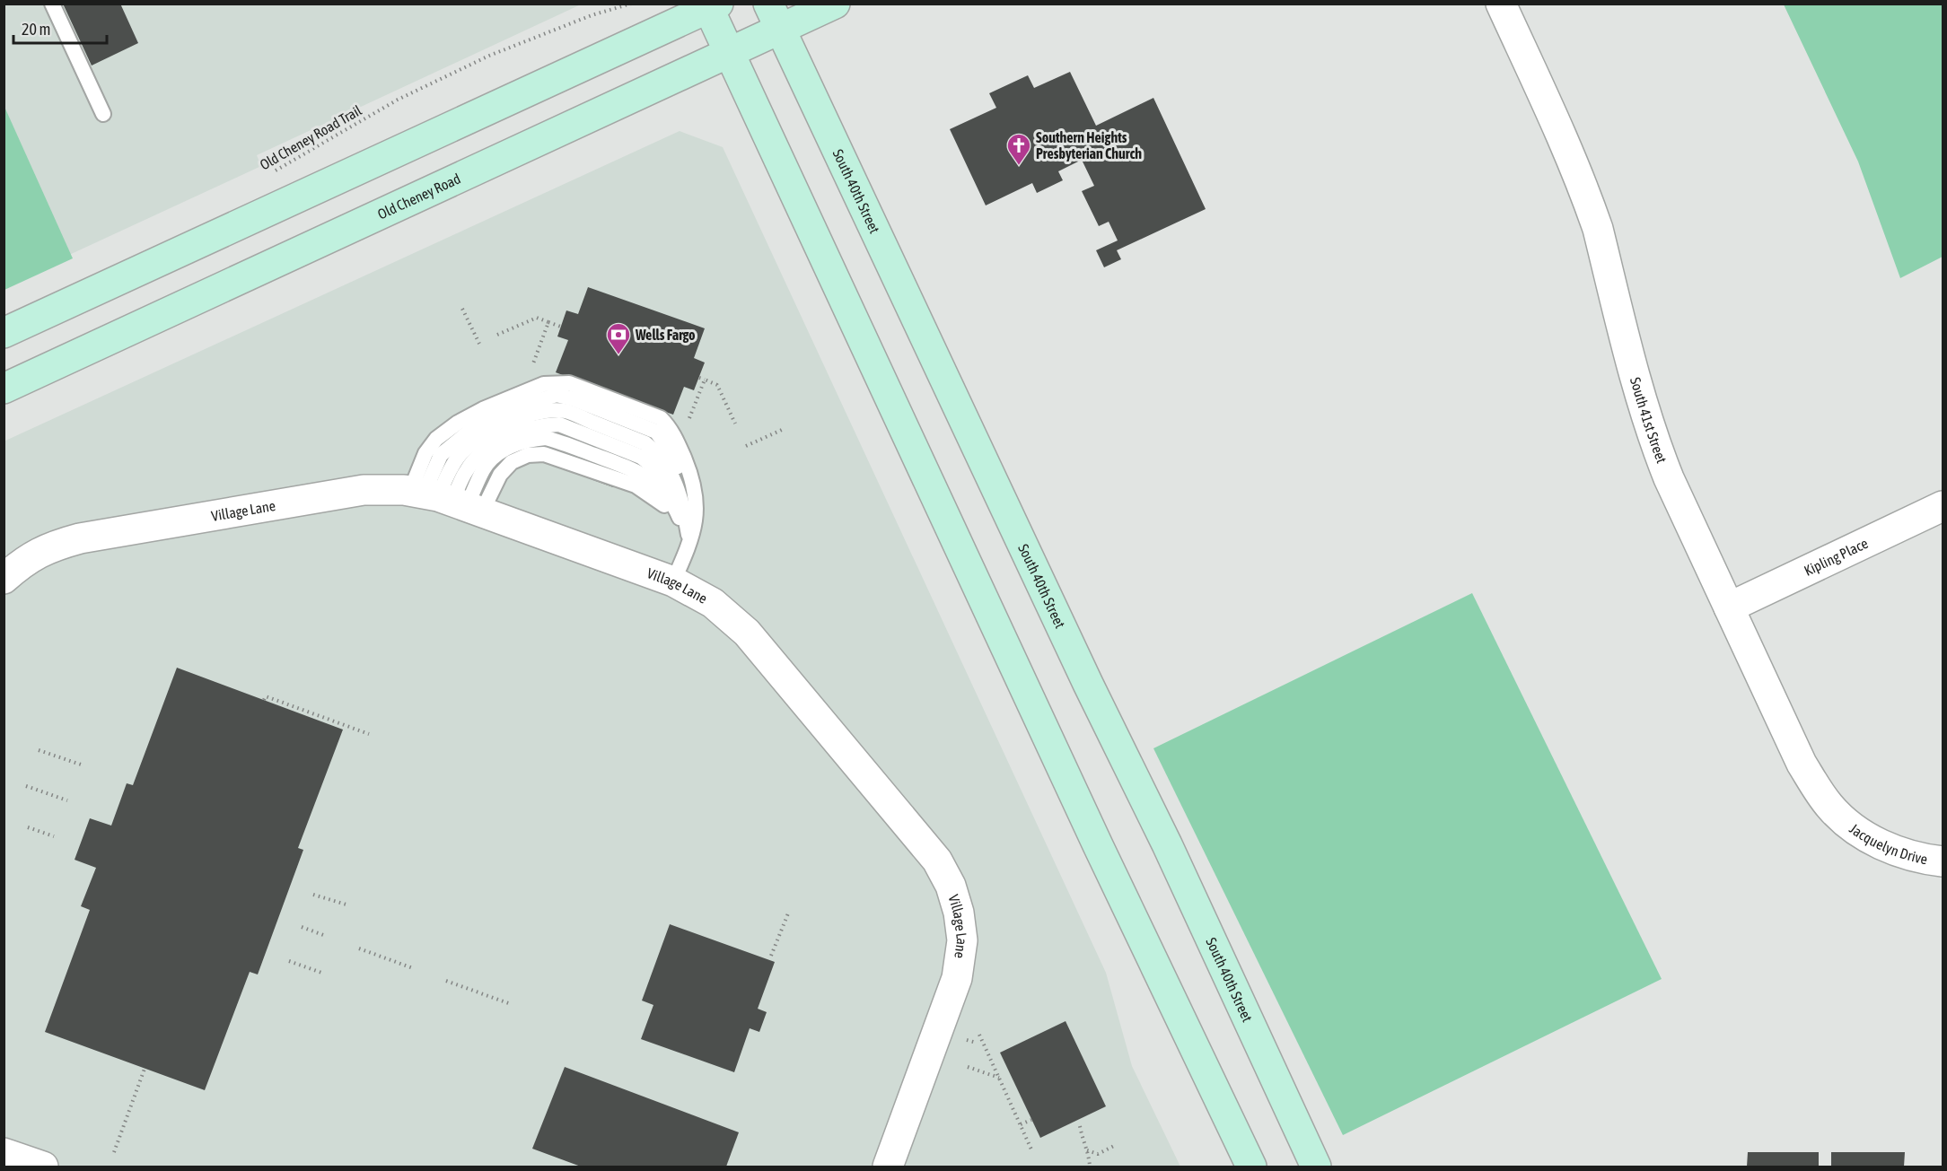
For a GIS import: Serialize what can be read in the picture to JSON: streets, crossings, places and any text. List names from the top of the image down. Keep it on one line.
{"streets":{"main road":["South 40th Street","Old Cheney Road"],"street":["South 41st Street","Village Lane","Kipling Place","Jacquelyn Drive"],"path":["Old Cheney Road Trail"]},"crossings":[["South 40th Street","Old Cheney Road"],["South 41st Street","Kipling Place"],["South 41st Street","Jacquelyn Drive"]],"places":{"church":["Southern Heights Presbyterian Church"],"bank":["Wells Fargo"]},"scale_bar":"20 m"}
